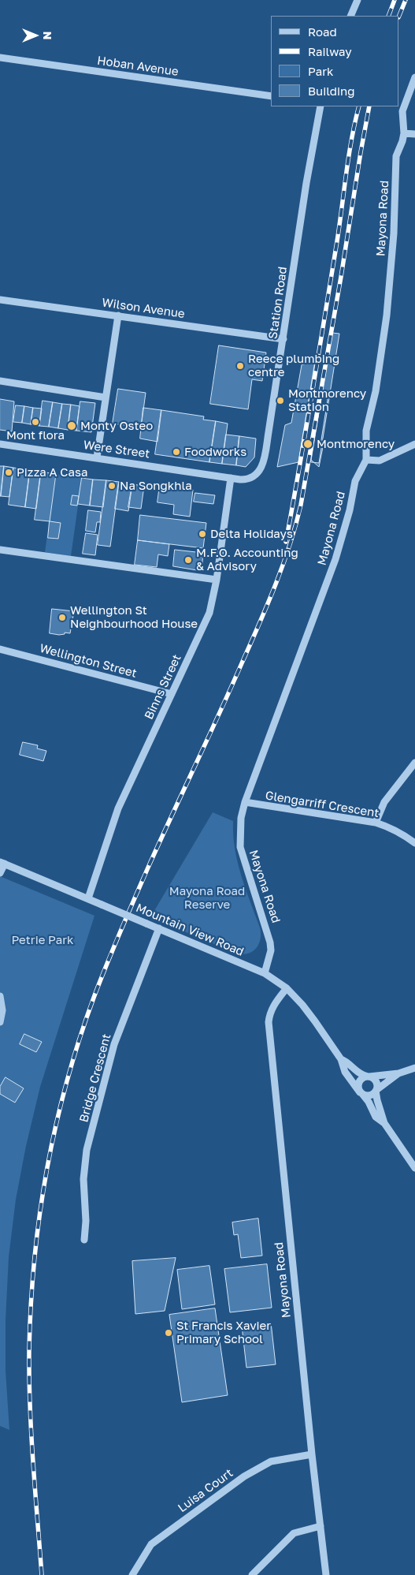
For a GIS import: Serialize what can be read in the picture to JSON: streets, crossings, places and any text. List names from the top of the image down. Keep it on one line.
{"streets":{"street":["Hoban Avenue","Mayona Road","Station Road","Wilson Avenue","Were Street","Wellington Street","Binns Street","Glengarriff Crescent","Mountain View Road","Bridge Crescent","Luisa Court"]},"crossings":[["Mayona Road","Glengarriff Crescent"],["Mayona Road","Mountain View Road"],["Mayona Road","Luisa Court"],["Station Road","Wilson Avenue"],["Station Road","Were Street"],["Station Road","Binns Street"],["Were Street","Binns Street"],["Wellington Street","Binns Street"],["Binns Street","Mountain View Road"],["Mountain View Road","Bridge Crescent"]],"parks":["Mayona Road Reserve","Petrie Park"],"places":["Reece plumbing centre","Montmorency Station","Mont flora","Monty Osteo","Montmorency","Foodworks","Pizza A Casa","Na Songkhla","Delta Holidays","M.F.O. Accounting & Advisory","Wellington St Neighbourhood House","St Francis Xavier Primary School"],"legend":["Road","Railway","Park","Building"],"north":"right"}
